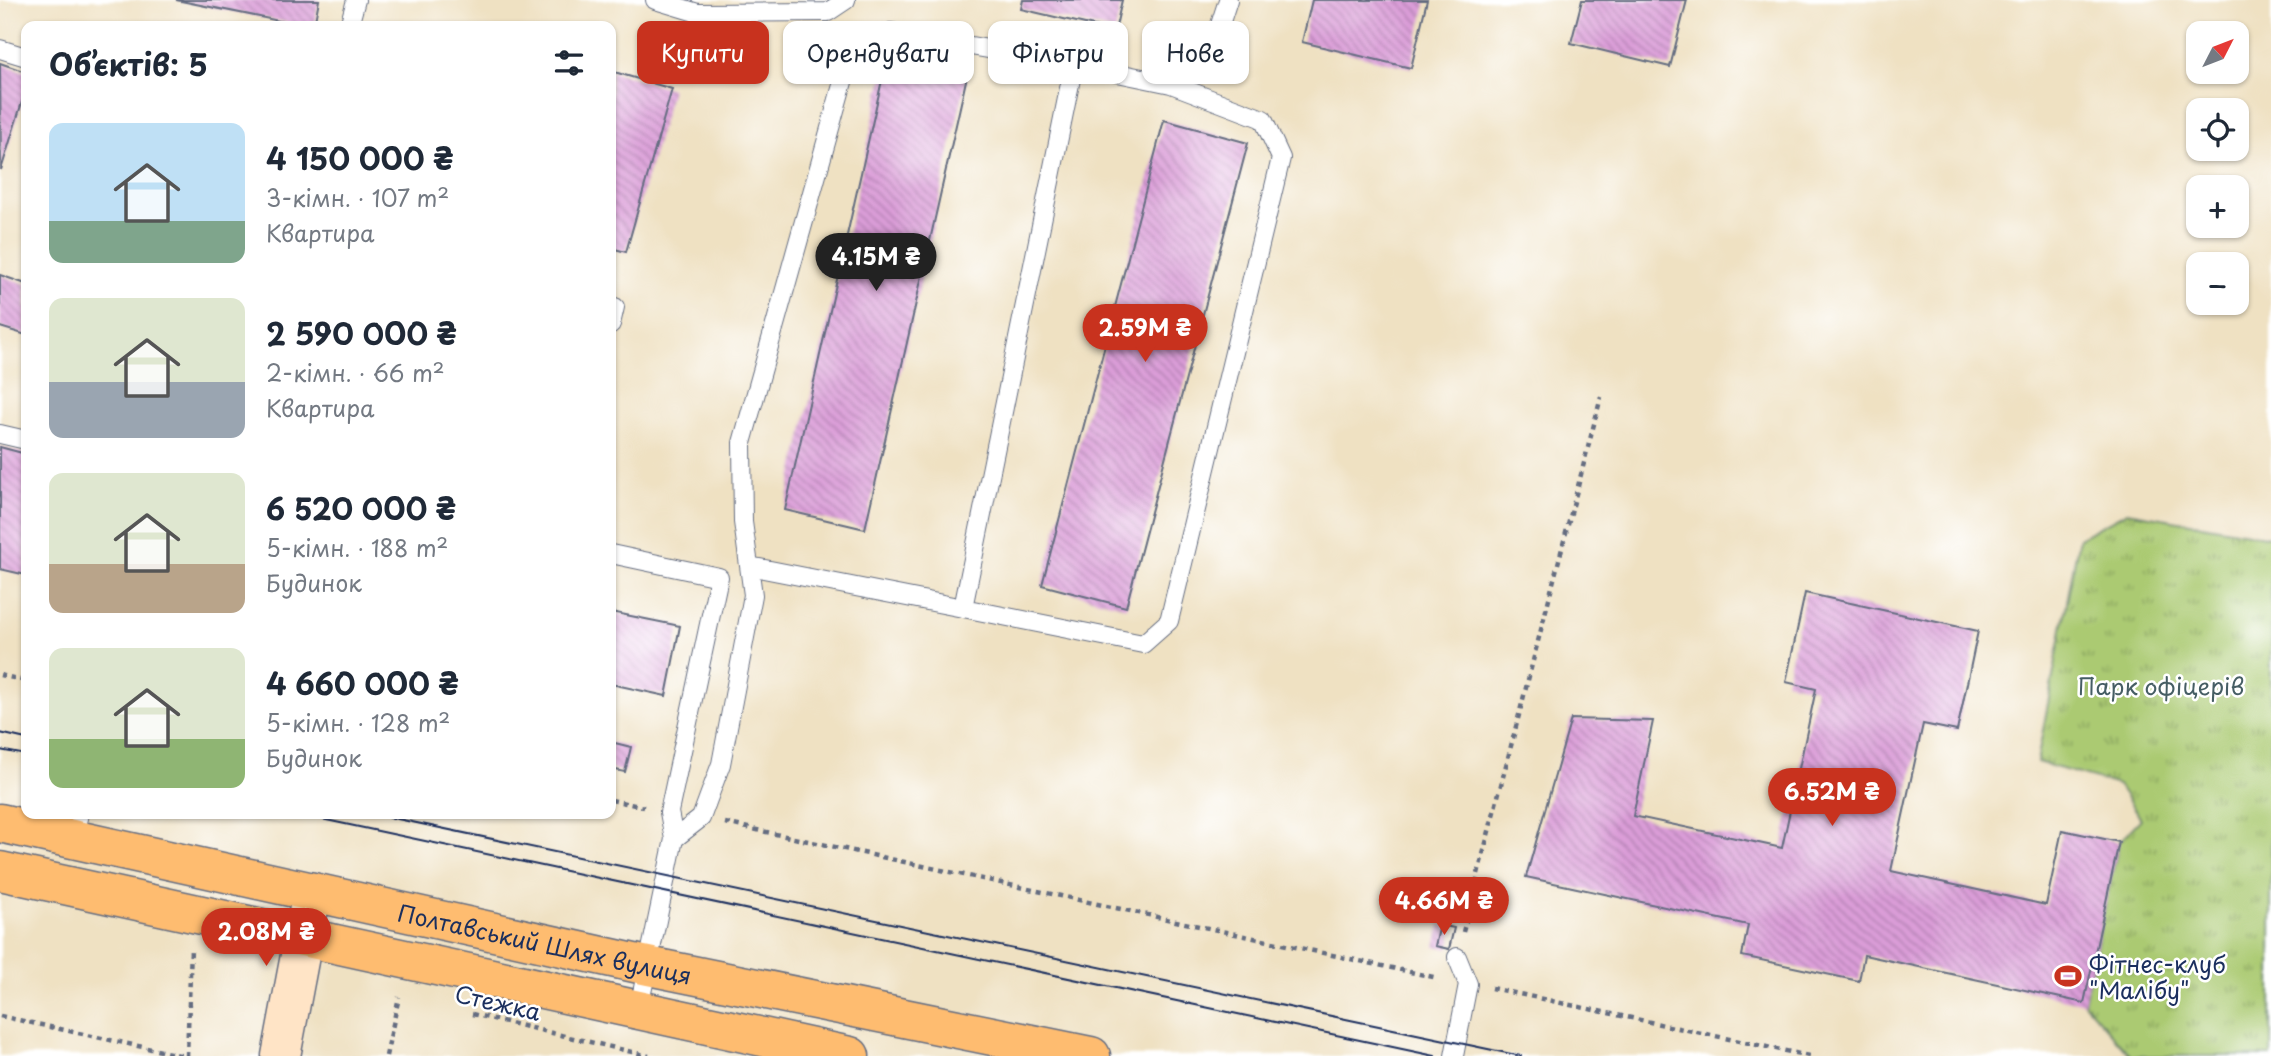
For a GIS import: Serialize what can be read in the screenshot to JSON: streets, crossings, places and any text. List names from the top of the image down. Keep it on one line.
{"streets":{"main road":["Полтавський Шлях вулиця"],"path":["Стежка"]},"parks":["Парк офіцерів"],"places":{"sports":["Фітнес-клуб \"Малібу\""]},"north":"top right","page":{"map_buttons":["+","−"],"chip":["Купити","Орендувати","Фільтри","Нове"],"heading":"Об’єктів: 5","list":[{"name":"4 150 000 ₴","note":"3-кімн. · 107 m² · Квартира"},{"name":"2 590 000 ₴","note":"2-кімн. · 66 m² · Квартира"},{"name":"6 520 000 ₴","note":"5-кімн. · 188 m² · Будинок"},{"name":"4 660 000 ₴","note":"5-кімн. · 128 m² · Будинок"}],"price":["4.15M ₴","2.59M ₴","6.52M ₴","4.66M ₴","2.08M ₴"]}}
